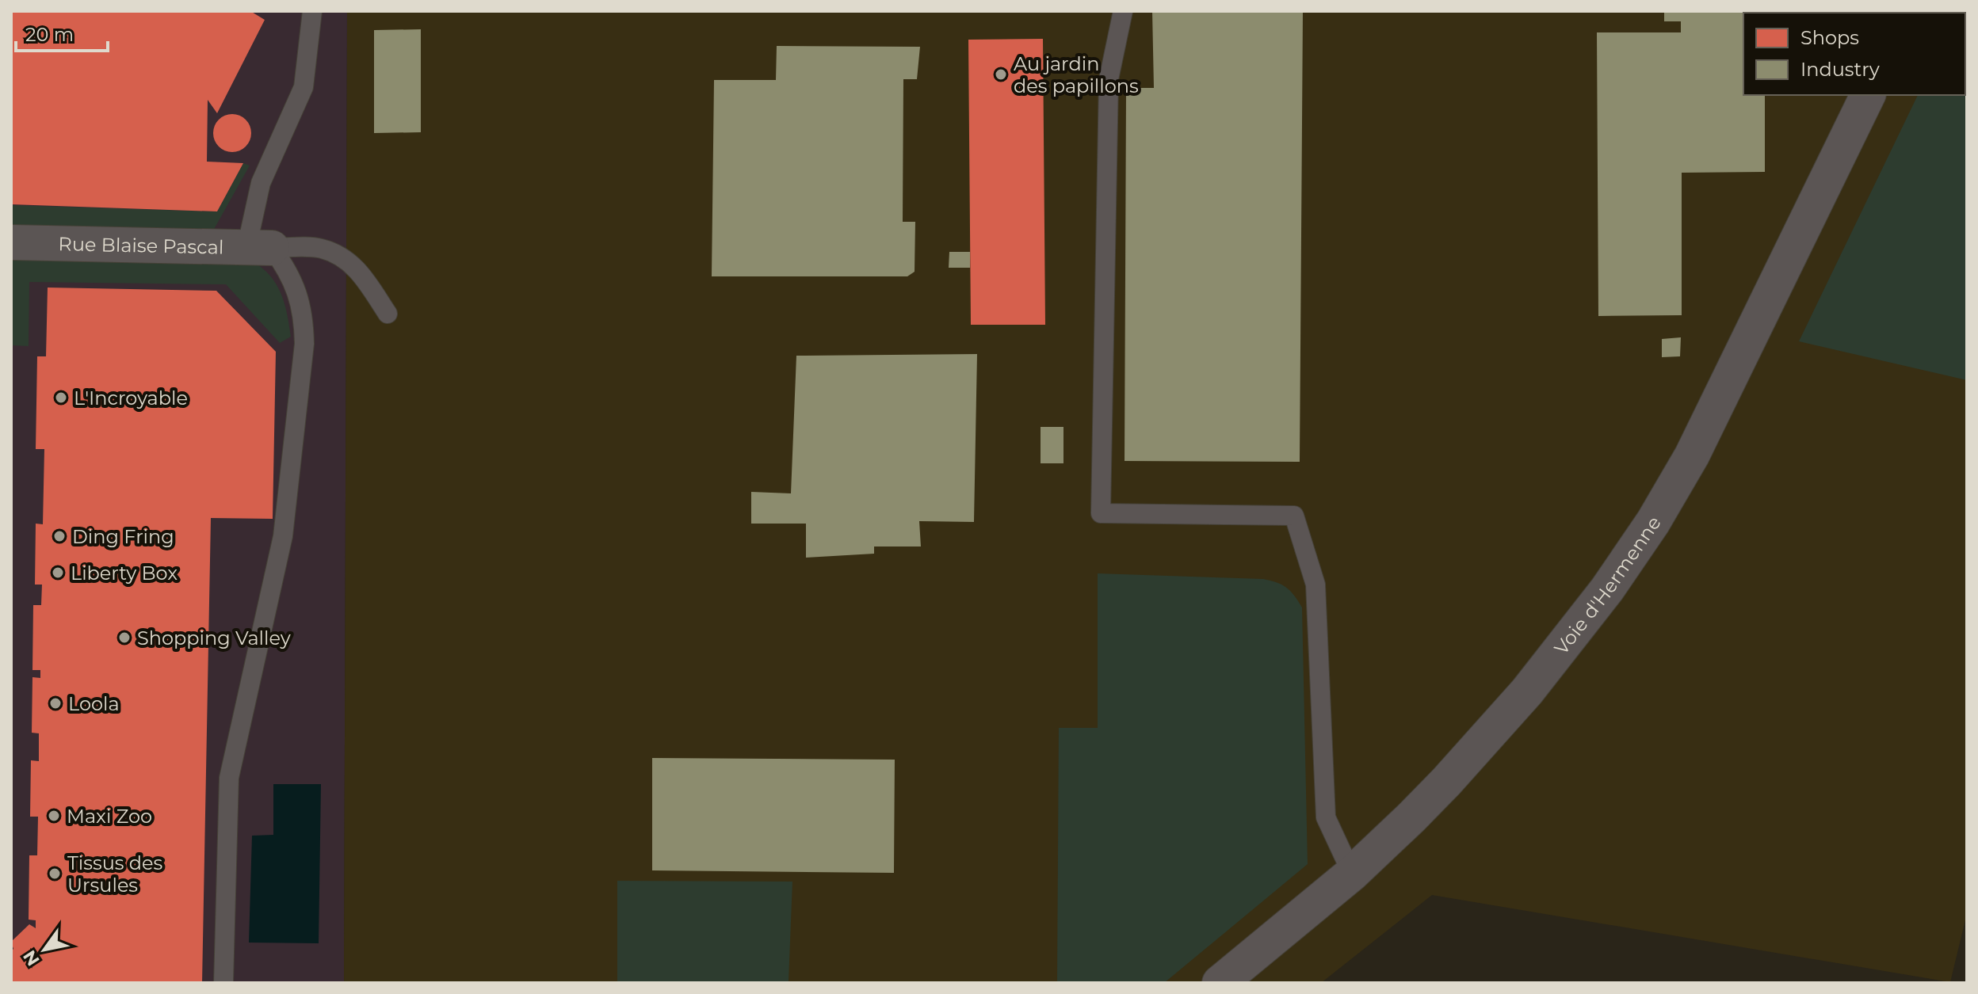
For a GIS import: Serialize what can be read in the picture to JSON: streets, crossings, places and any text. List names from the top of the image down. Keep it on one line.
{"streets":{"street":["Rue Blaise Pascal","Voie d'Hermenne"]},"places":["Au jardin des papillons","L'Incroyable","Ding Fring","Liberty Box","Shopping Valley","Loola","Maxi Zoo","Tissus des Ursules"],"legend":["Shops","Industry"],"scale_bar":"20 m","north":"bottom left"}
